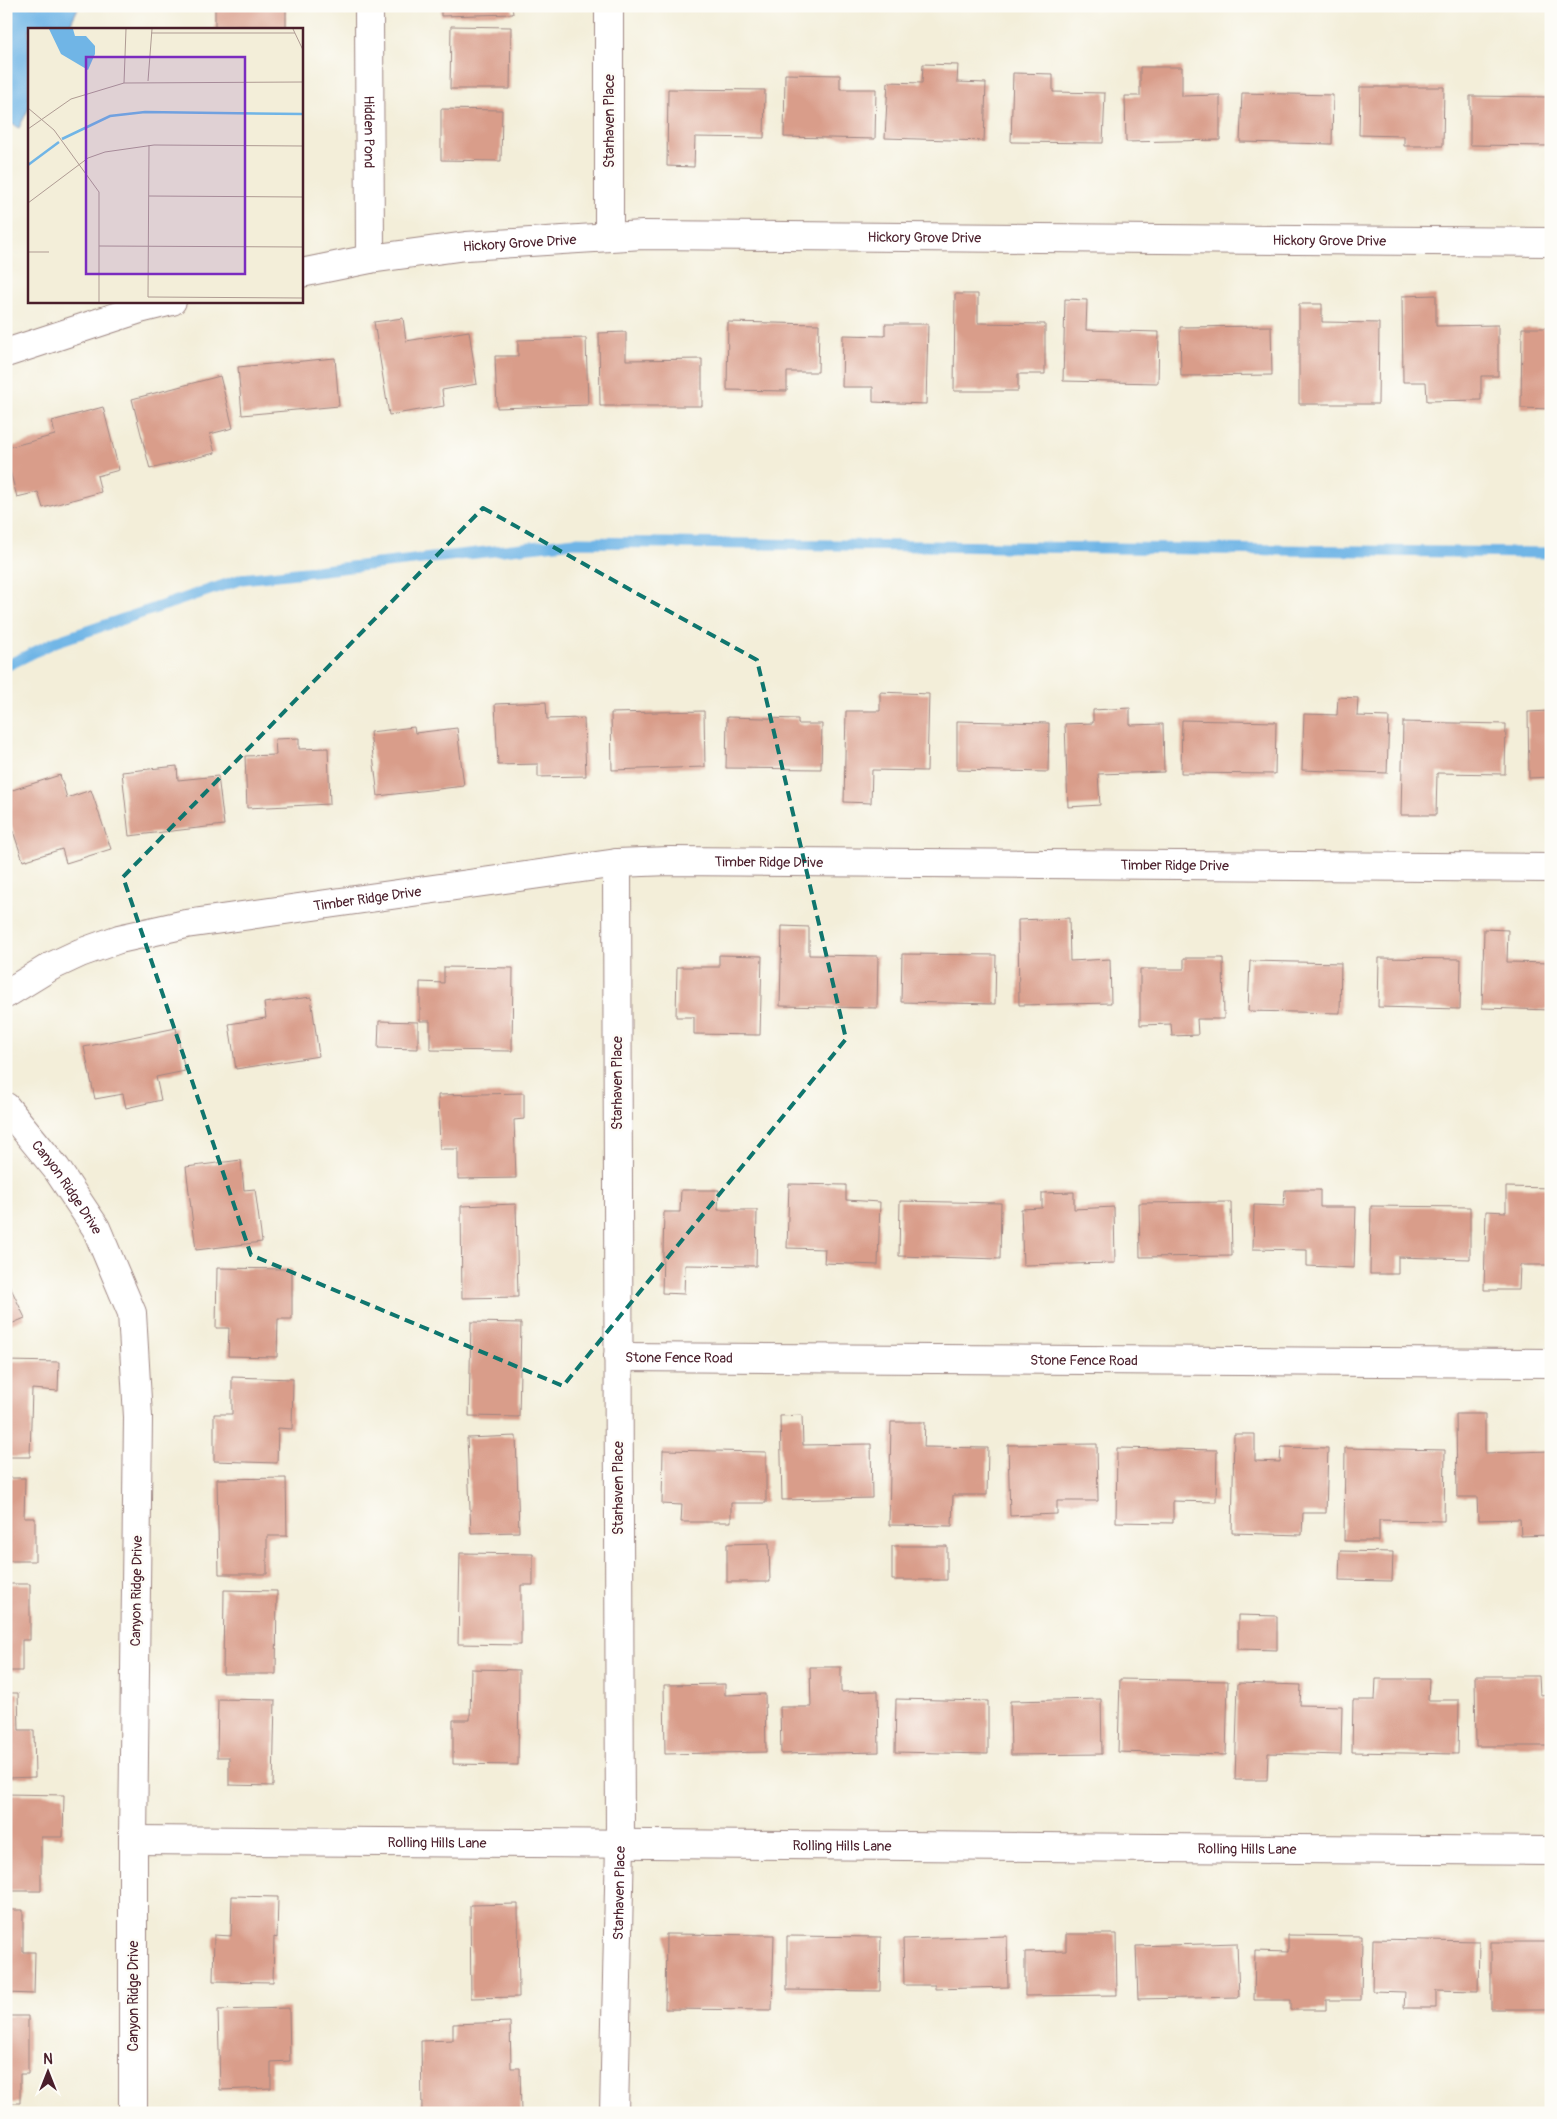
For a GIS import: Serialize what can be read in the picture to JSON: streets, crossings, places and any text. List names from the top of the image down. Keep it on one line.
{"streets":{"street":["Starhaven Place","Hidden Pond","Hickory Grove Drive","Timber Ridge Drive","Canyon Ridge Drive","Stone Fence Road","Rolling Hills Lane"]},"crossings":[["Starhaven Place","Hickory Grove Drive"],["Starhaven Place","Timber Ridge Drive"],["Starhaven Place","Stone Fence Road"],["Starhaven Place","Rolling Hills Lane"],["Hidden Pond","Hickory Grove Drive"],["Canyon Ridge Drive","Rolling Hills Lane"]],"north":"top"}
